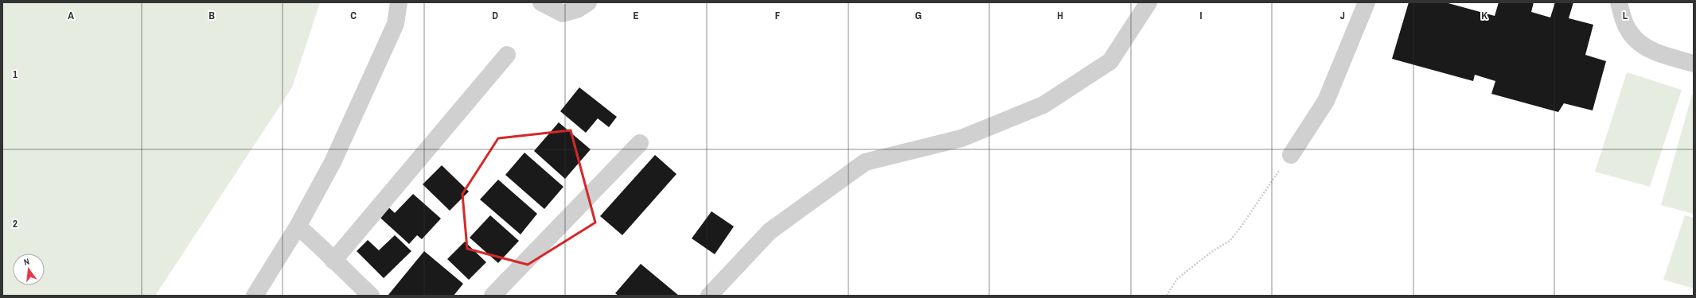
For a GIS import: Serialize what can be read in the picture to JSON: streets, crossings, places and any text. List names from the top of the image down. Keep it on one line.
{"north":"top","grid":{"columns":["A","B","C","D","E","F","G","H","I","J","K","L"],"rows":["1","2"]}}
